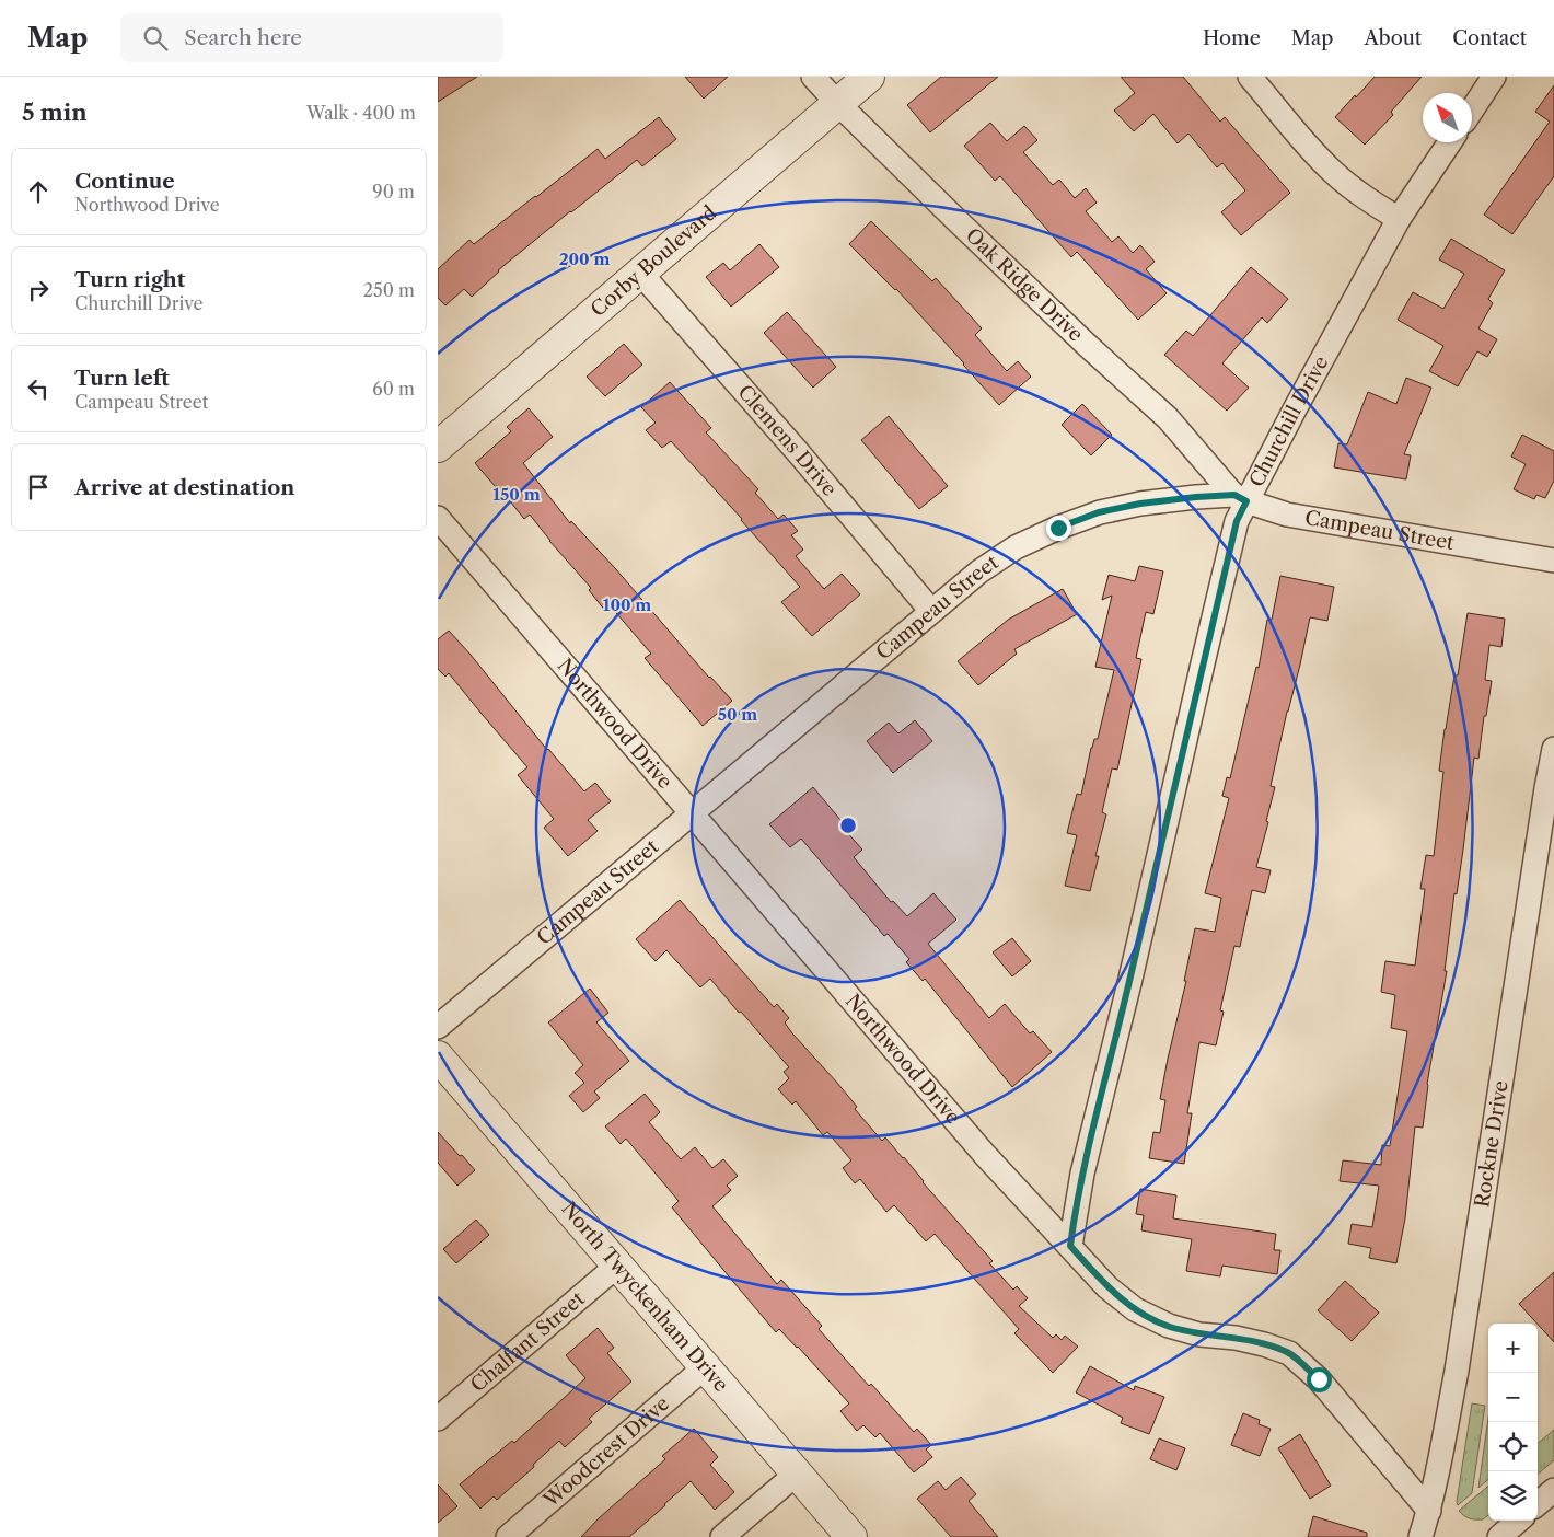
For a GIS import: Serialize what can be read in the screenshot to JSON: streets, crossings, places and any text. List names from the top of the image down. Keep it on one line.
{"streets":{"street":["Corby Boulevard","Oak Ridge Drive","Churchill Drive","Clemens Drive","Campeau Street","Northwood Drive","Rockne Drive","North Twyckenham Drive","Chalfant Street","Woodcrest Drive"]},"crossings":[["Corby Boulevard","Oak Ridge Drive"],["Corby Boulevard","Clemens Drive"],["Oak Ridge Drive","Churchill Drive"],["Oak Ridge Drive","Campeau Street"],["Churchill Drive","Campeau Street"],["Churchill Drive","Northwood Drive"],["Clemens Drive","Campeau Street"],["Campeau Street","Northwood Drive"],["Northwood Drive","Rockne Drive"],["North Twyckenham Drive","Chalfant Street"],["North Twyckenham Drive","Woodcrest Drive"]],"north":"top left","page":{"header":"Map","search":"Search here","nav":["Home","Map","About","Contact"],"heading":["5 min","Walk · 400 m"],"list":[["Continue","Northwood Drive","90 m"],["Turn right","Churchill Drive","250 m"],["Turn left","Campeau Street","60 m"],"Arrive at destination"],"map_buttons":["+","−"]},"rings":["200 m","150 m","100 m","50 m"]}
